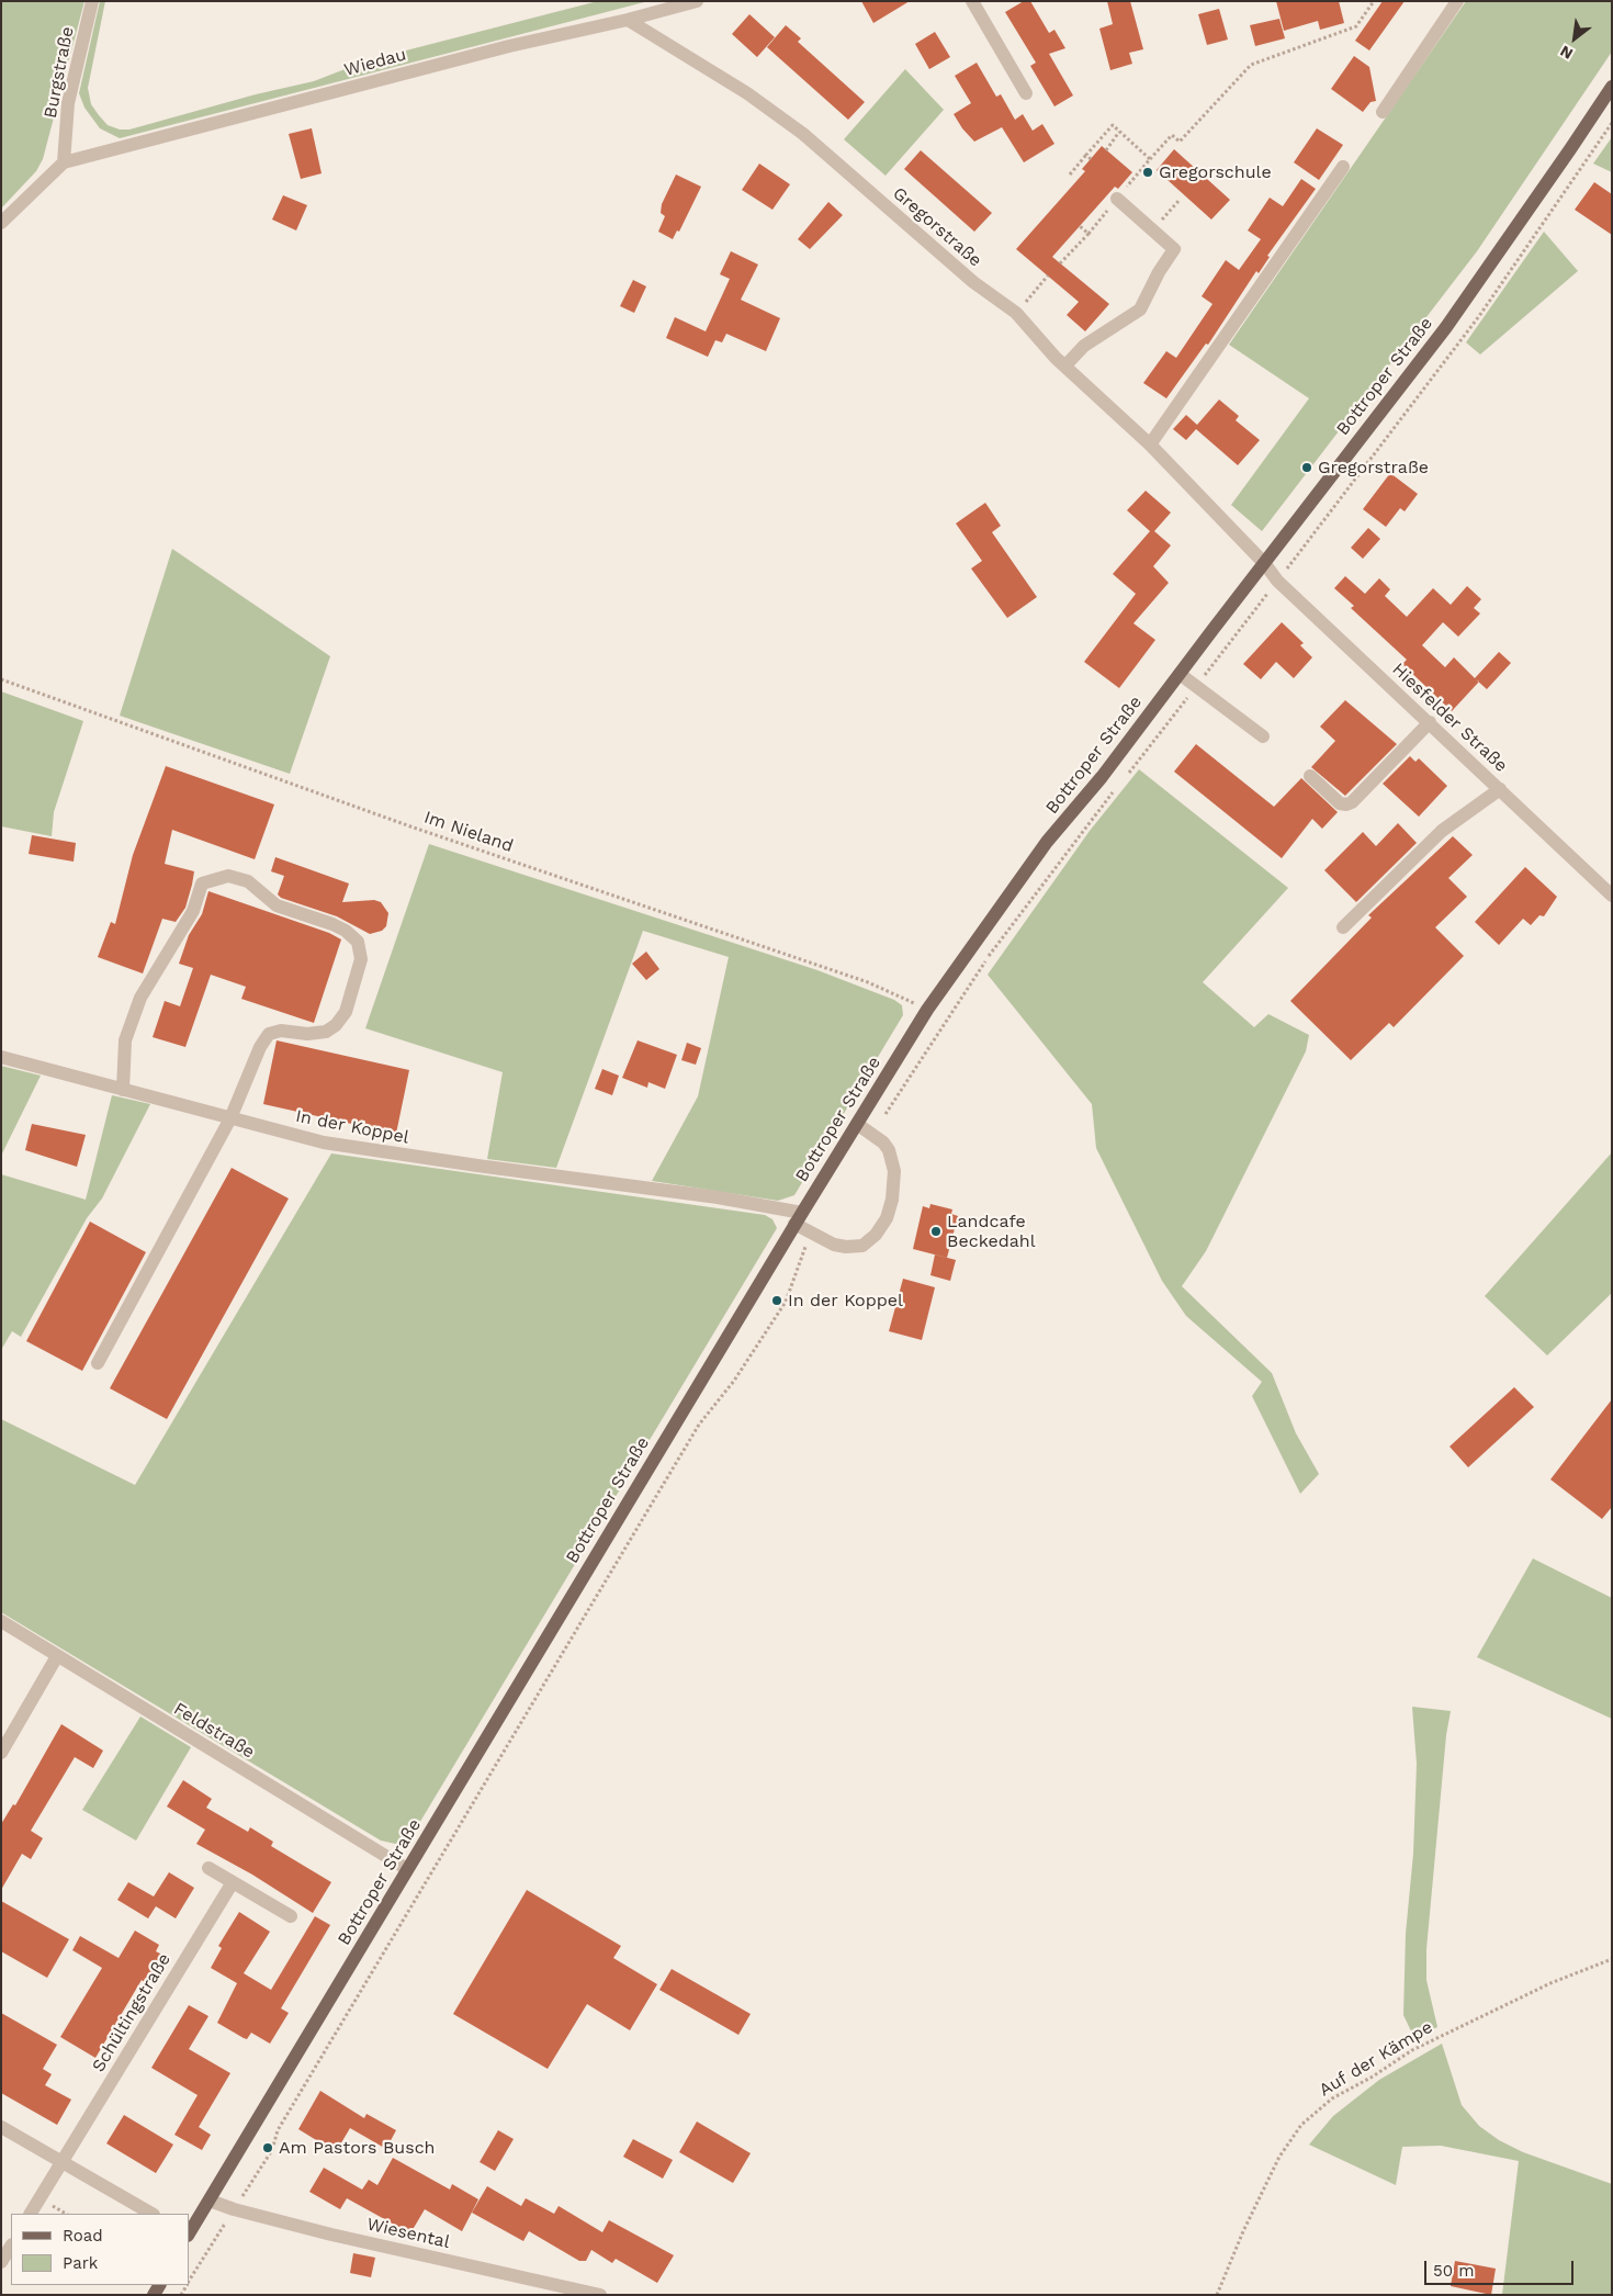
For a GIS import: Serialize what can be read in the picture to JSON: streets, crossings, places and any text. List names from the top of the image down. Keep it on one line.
{"streets":{"main road":["Bottroper Straße"],"street":["Wiedau","Burgstraße","Gregorstraße","Hiesfelder Straße","In der Koppel","Feldstraße","Schültingstraße","Wiesental"],"path":["Im Nieland","Auf der Kämpe"]},"crossings":[["Wiedau","Burgstraße"],["Wiedau","Gregorstraße"],["Gregorstraße","Bottroper Straße"],["Gregorstraße","Hiesfelder Straße"],["Bottroper Straße","Hiesfelder Straße"],["Bottroper Straße","Im Nieland"],["Bottroper Straße","In der Koppel"],["Bottroper Straße","Feldstraße"],["Bottroper Straße","Wiesental"]],"places":["Gregorschule","Gregorstraße","Landcafe Beckedahl","In der Koppel","Am Pastors Busch"],"legend":["Road","Park"],"scale_bar":"50 m","north":"bottom left"}
